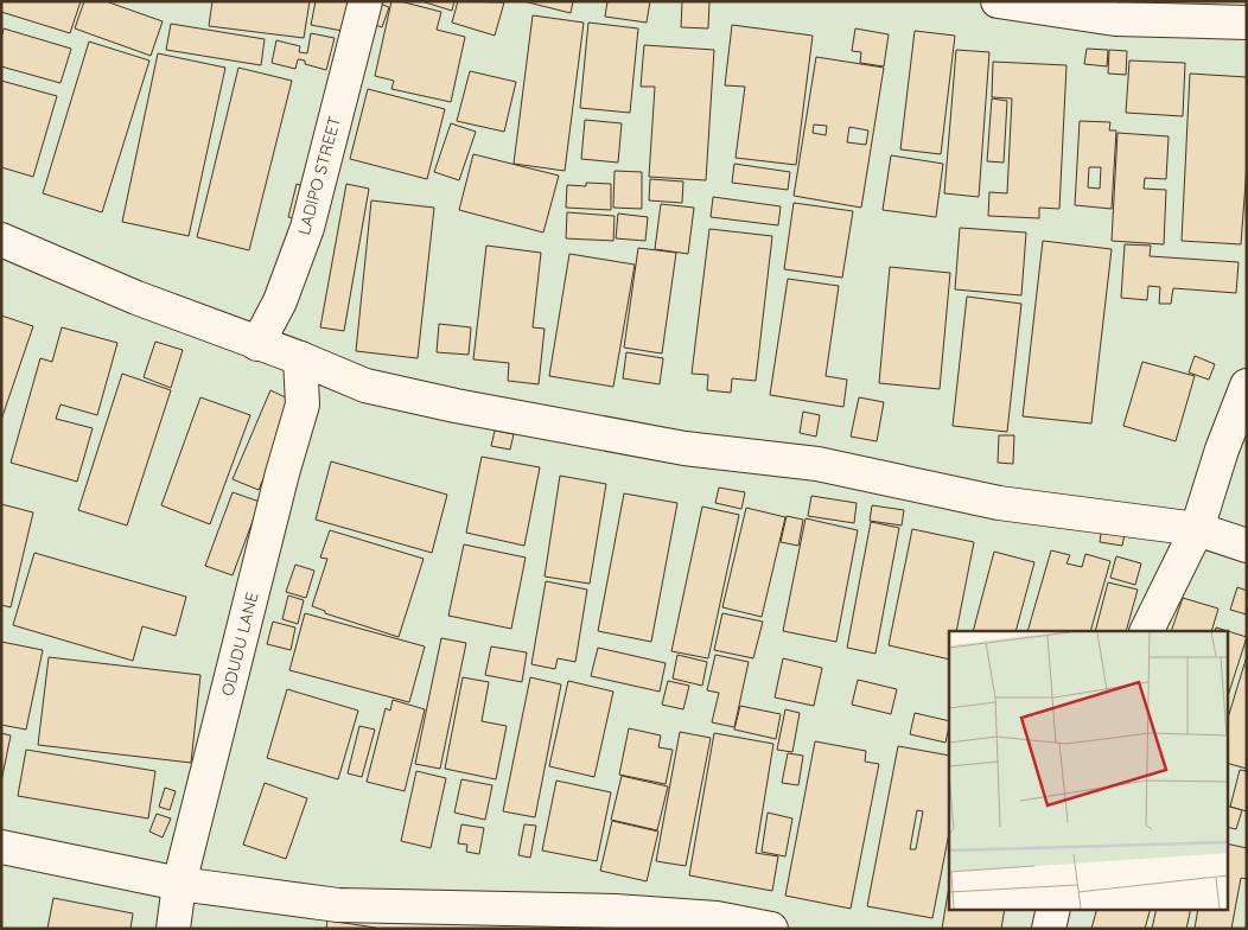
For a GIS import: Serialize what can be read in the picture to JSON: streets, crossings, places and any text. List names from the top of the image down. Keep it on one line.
{"streets":{"street":["LADIPO STREET","ODUDU LANE"]}}
